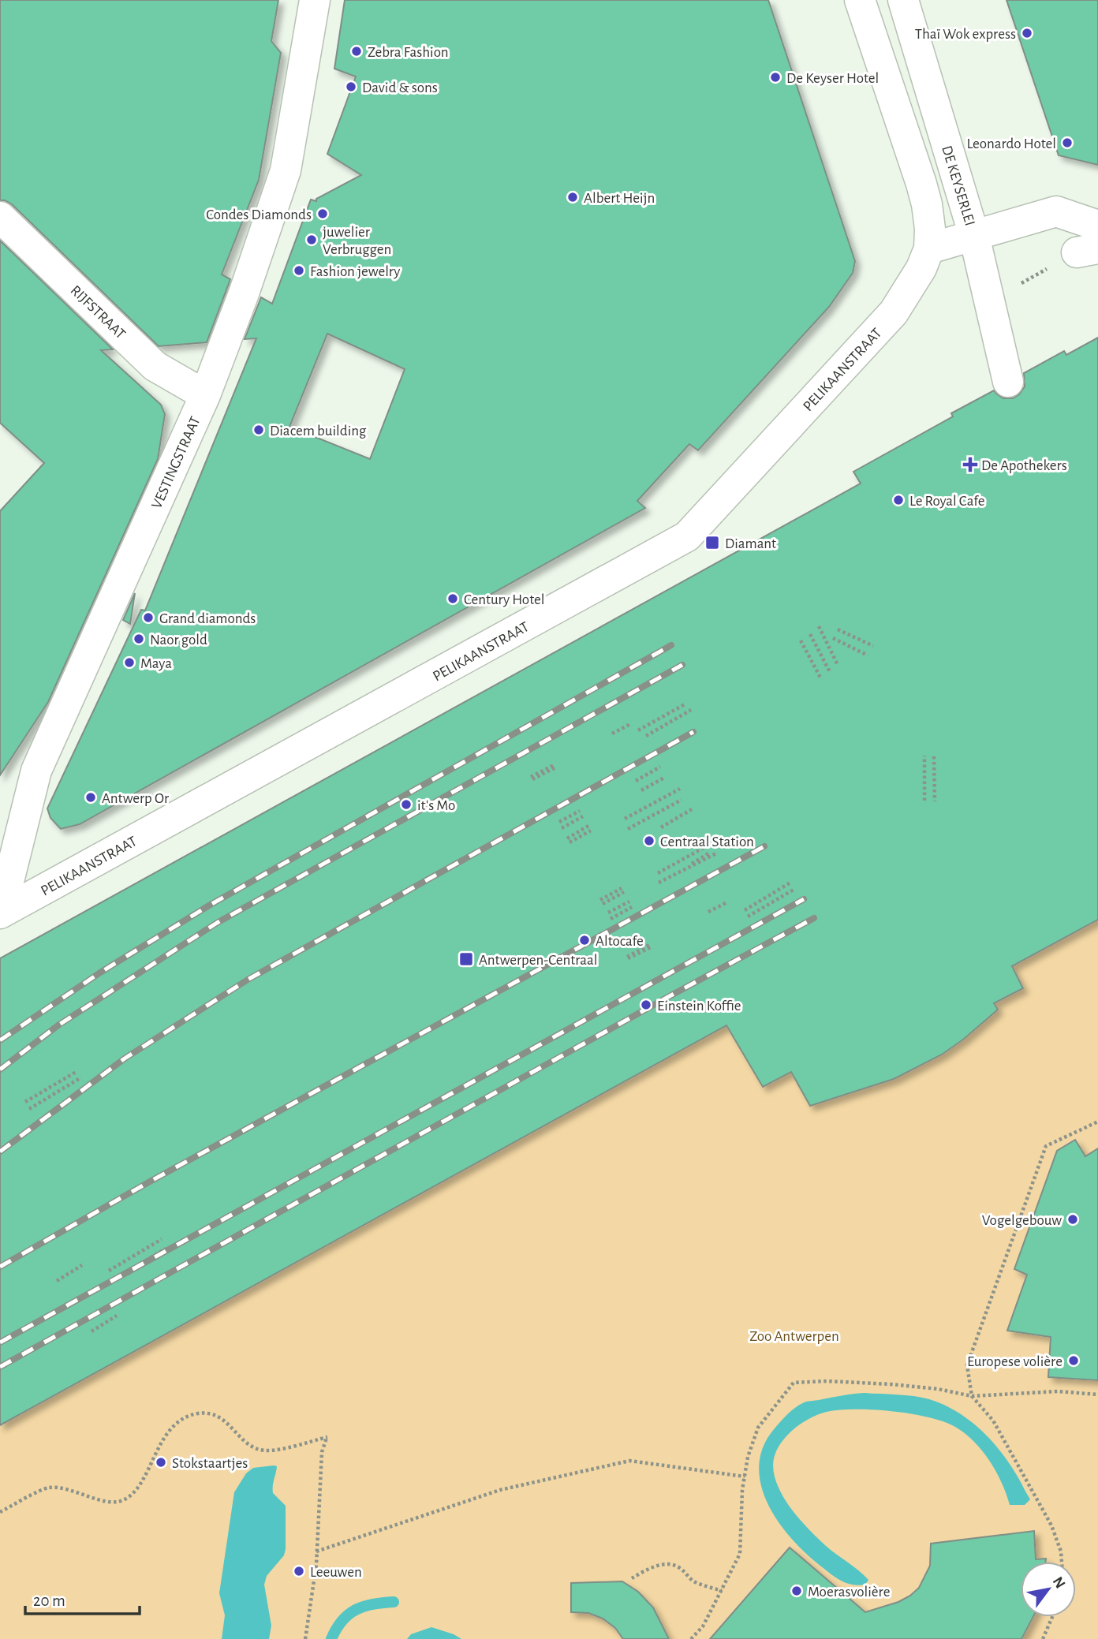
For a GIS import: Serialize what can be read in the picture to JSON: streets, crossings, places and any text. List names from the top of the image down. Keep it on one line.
{"streets":{"street":["DE KEYSERLEI","RIJFSTRAAT","PELIKAANSTRAAT","VESTINGSTRAAT"]},"crossings":[["DE KEYSERLEI","PELIKAANSTRAAT"],["RIJFSTRAAT","VESTINGSTRAAT"],["PELIKAANSTRAAT","VESTINGSTRAAT"]],"parks":["Zoo Antwerpen"],"places":{"other":["Thaï Wok express","Zebra Fashion","De Keyser Hotel","David & sons","Leonardo Hotel","Albert Heijn","Condes Diamonds","juwelier Verbruggen","Fashion jewelry","Diacem building","Le Royal Cafe","Century Hotel","Grand diamonds","Naor gold","Maya","Antwerp Or","it's Mo","Centraal Station","Altocafe","Einstein Koffie","Vogelgebouw","Europese volière","Stokstaartjes","Leeuwen","Moerasvolière"],"health":["De Apothekers"],"transit":["Diamant","Antwerpen-Centraal"]},"scale_bar":"20 m","north":"top right"}
